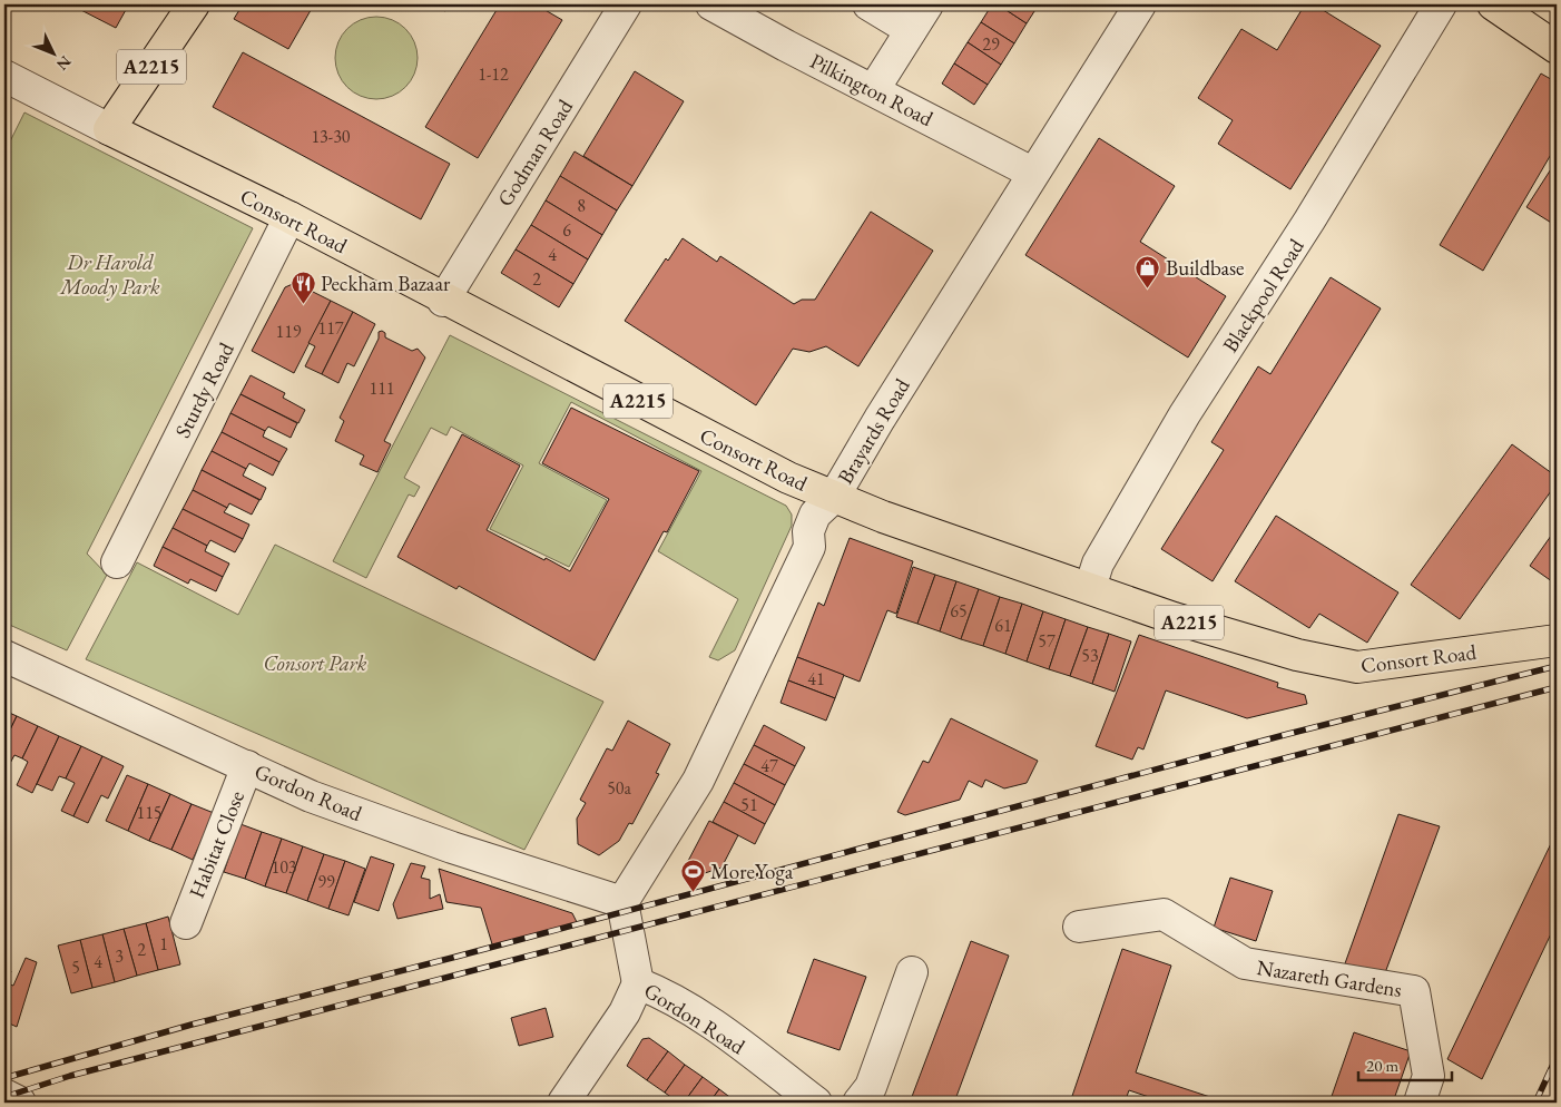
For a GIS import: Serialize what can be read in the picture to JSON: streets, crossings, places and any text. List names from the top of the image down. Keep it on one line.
{"streets":{"main road":["A2215","Consort Road"],"street":["Pilkington Road","Godman Road","Blackpool Road","Sturdy Road","Brayards Road","Gordon Road","Habitat Close","Nazareth Gardens"]},"crossings":[["A2215","Consort Road"],["Pilkington Road","Brayards Road"],["Godman Road","Consort Road"],["Consort Road","Blackpool Road"],["Consort Road","Sturdy Road"],["Consort Road","Brayards Road"],["Brayards Road","Gordon Road"],["Gordon Road","Habitat Close"]],"parks":["Dr Harold Moody Park","Consort Park"],"places":{"shop":["Buildbase"],"restaurant":["Peckham Bazaar"],"sports":["MoreYoga"]},"house_numbers":["29","1-12","13-30","8","6","4","2","117","119","111","65","61","57","53","41","47","50a","51","115","103","99","1","2","3","4","5"],"scale_bar":"20 m","north":"bottom right"}
